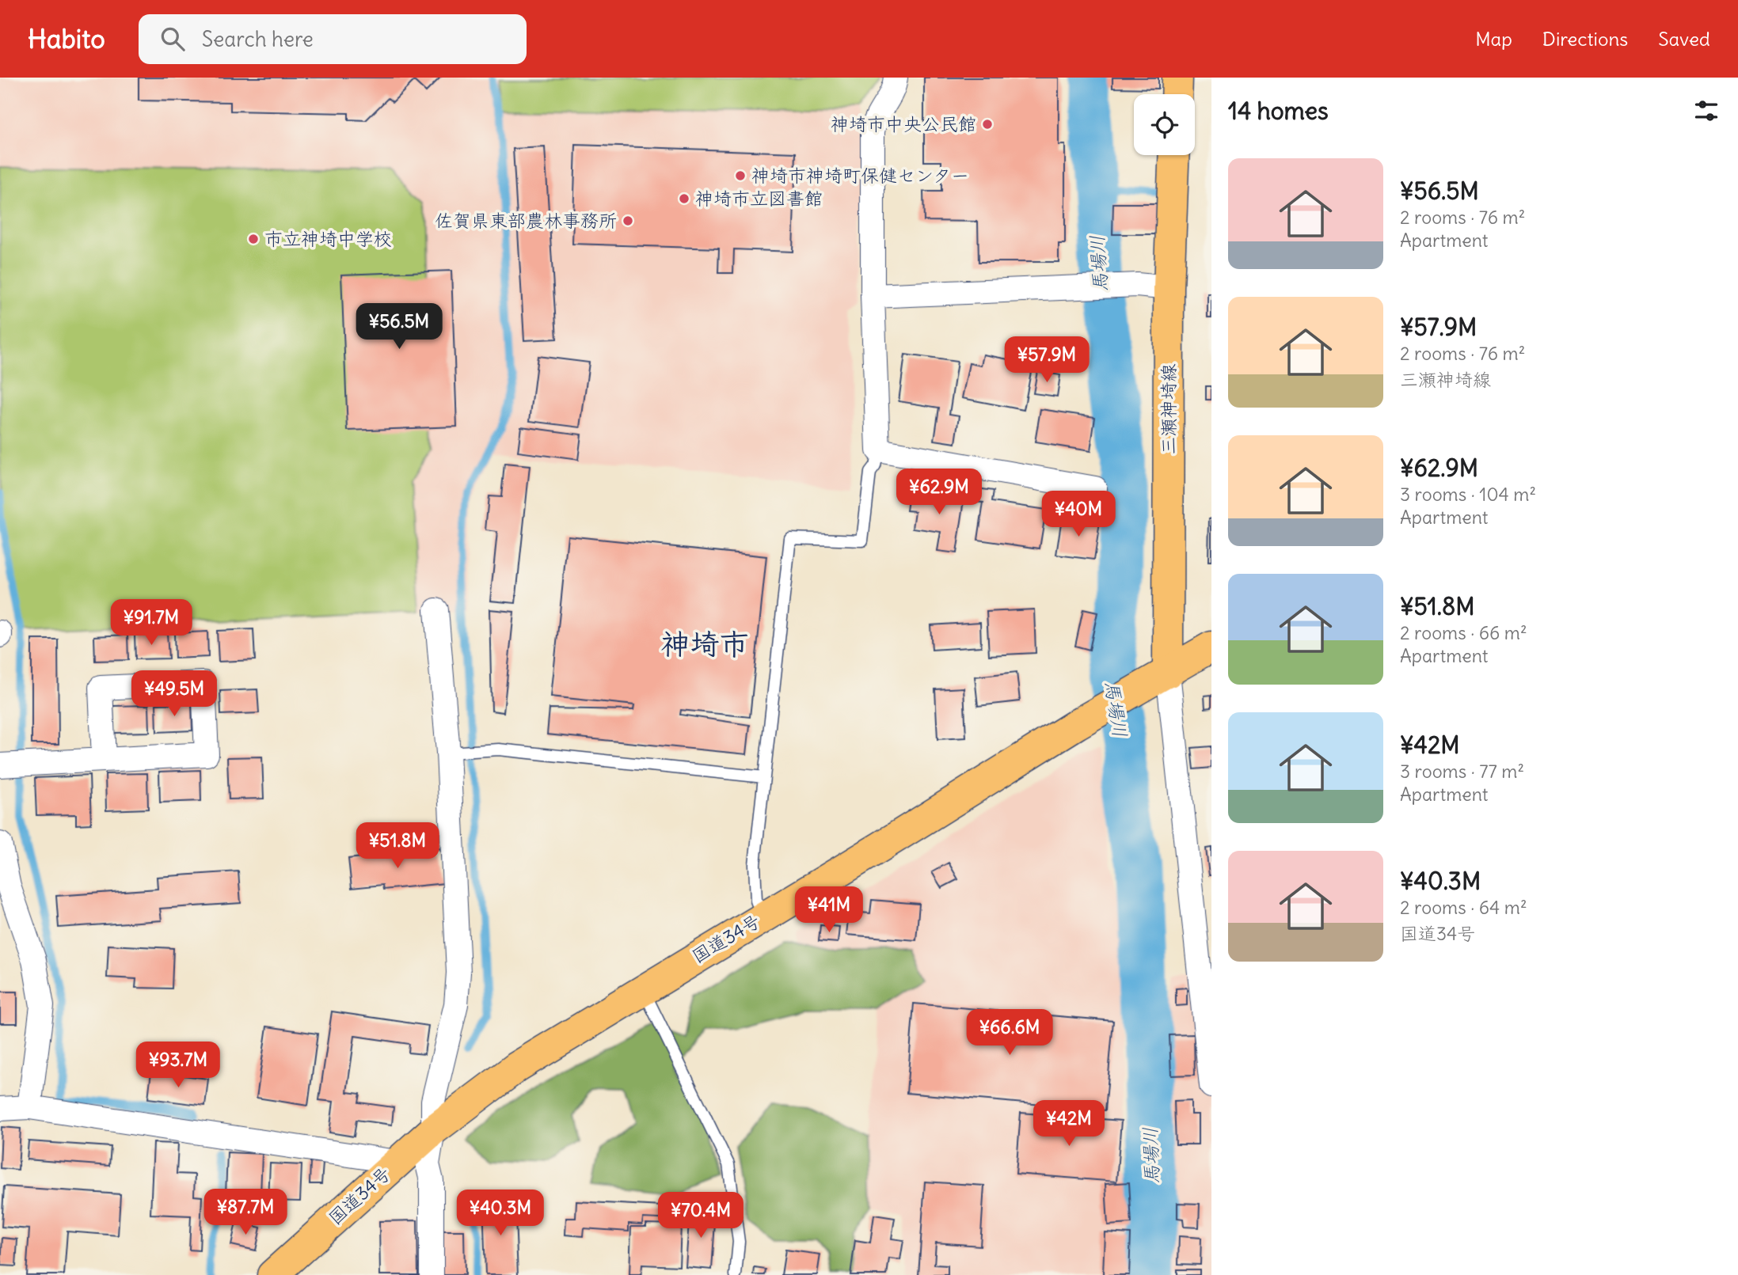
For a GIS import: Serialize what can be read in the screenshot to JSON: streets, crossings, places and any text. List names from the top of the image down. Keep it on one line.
{"streets":{"main road":["三瀬神埼線","国道34号"]},"crossings":[["三瀬神埼線","国道34号"]],"districts":["神埼市"],"water":["馬場川"],"places":["神埼市中央公民館","神埼市神埼町保健センター","神埼市立図書館","佐賀県東部農林事務所","市立神埼中学校"],"page":{"header":"Habito","search":"Search here","nav":["Map","Directions","Saved"],"heading":"14 homes","list":[{"name":"¥56.5M","note":"2 rooms · 76 m² · Apartment"},{"name":"¥57.9M","note":"2 rooms · 76 m² · 三瀬神埼線"},{"name":"¥62.9M","note":"3 rooms · 104 m² · Apartment"},{"name":"¥51.8M","note":"2 rooms · 66 m² · Apartment"},{"name":"¥42M","note":"3 rooms · 77 m² · Apartment"},{"name":"¥40.3M","note":"2 rooms · 64 m² · 国道34号"}],"price":["¥56.5M","¥57.9M","¥62.9M","¥40M","¥91.7M","¥49.5M","¥51.8M","¥41M","¥66.6M","¥93.7M","¥42M","¥87.7M","¥40.3M","¥70.4M"]}}
